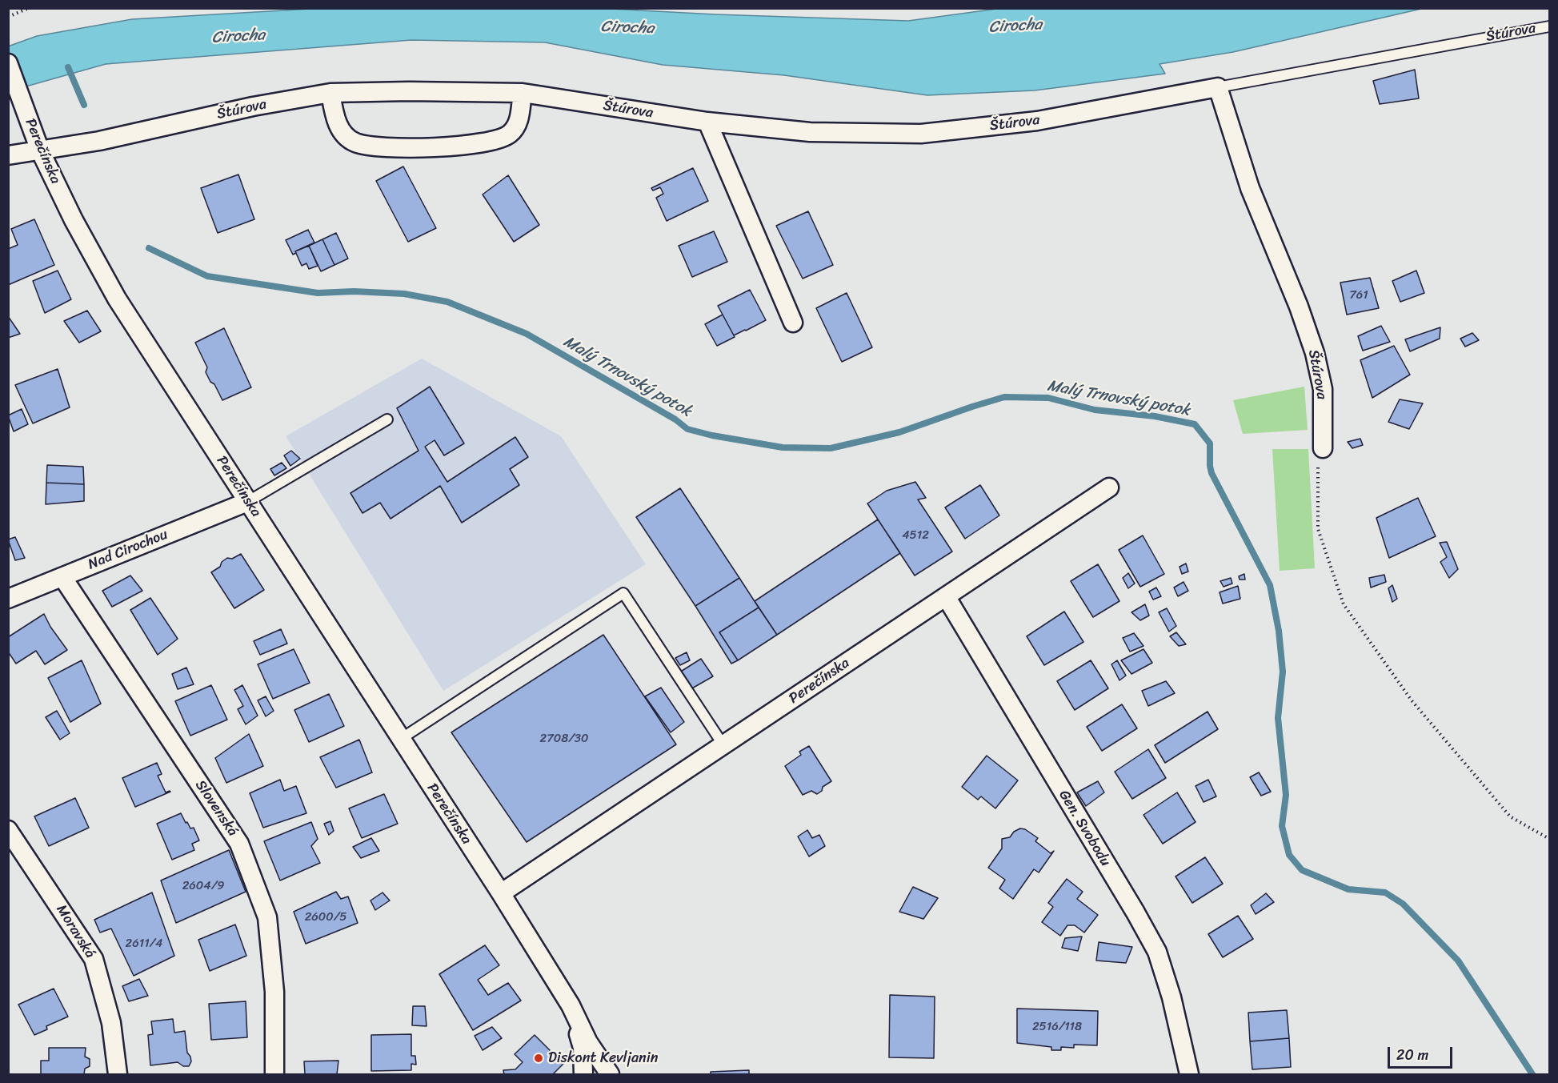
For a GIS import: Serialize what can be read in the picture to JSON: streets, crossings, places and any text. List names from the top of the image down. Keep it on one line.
{"streets":{"street":["Štúrova","Perečínska","Nad Cirochou","Slovenská","Gen. Svobodu","Moravská"]},"crossings":[["Štúrova","Perečínska"],["Perečínska","Nad Cirochou"],["Perečínska","Gen. Svobodu"],["Nad Cirochou","Slovenská"]],"water":["Cirocha","Malý Trnovský potok"],"places":["Diskont Kevljanin"],"house_numbers":["761","4512","2708/30","2604/9","2600/5","2611/4","2516/118"],"scale_bar":"20 m"}
